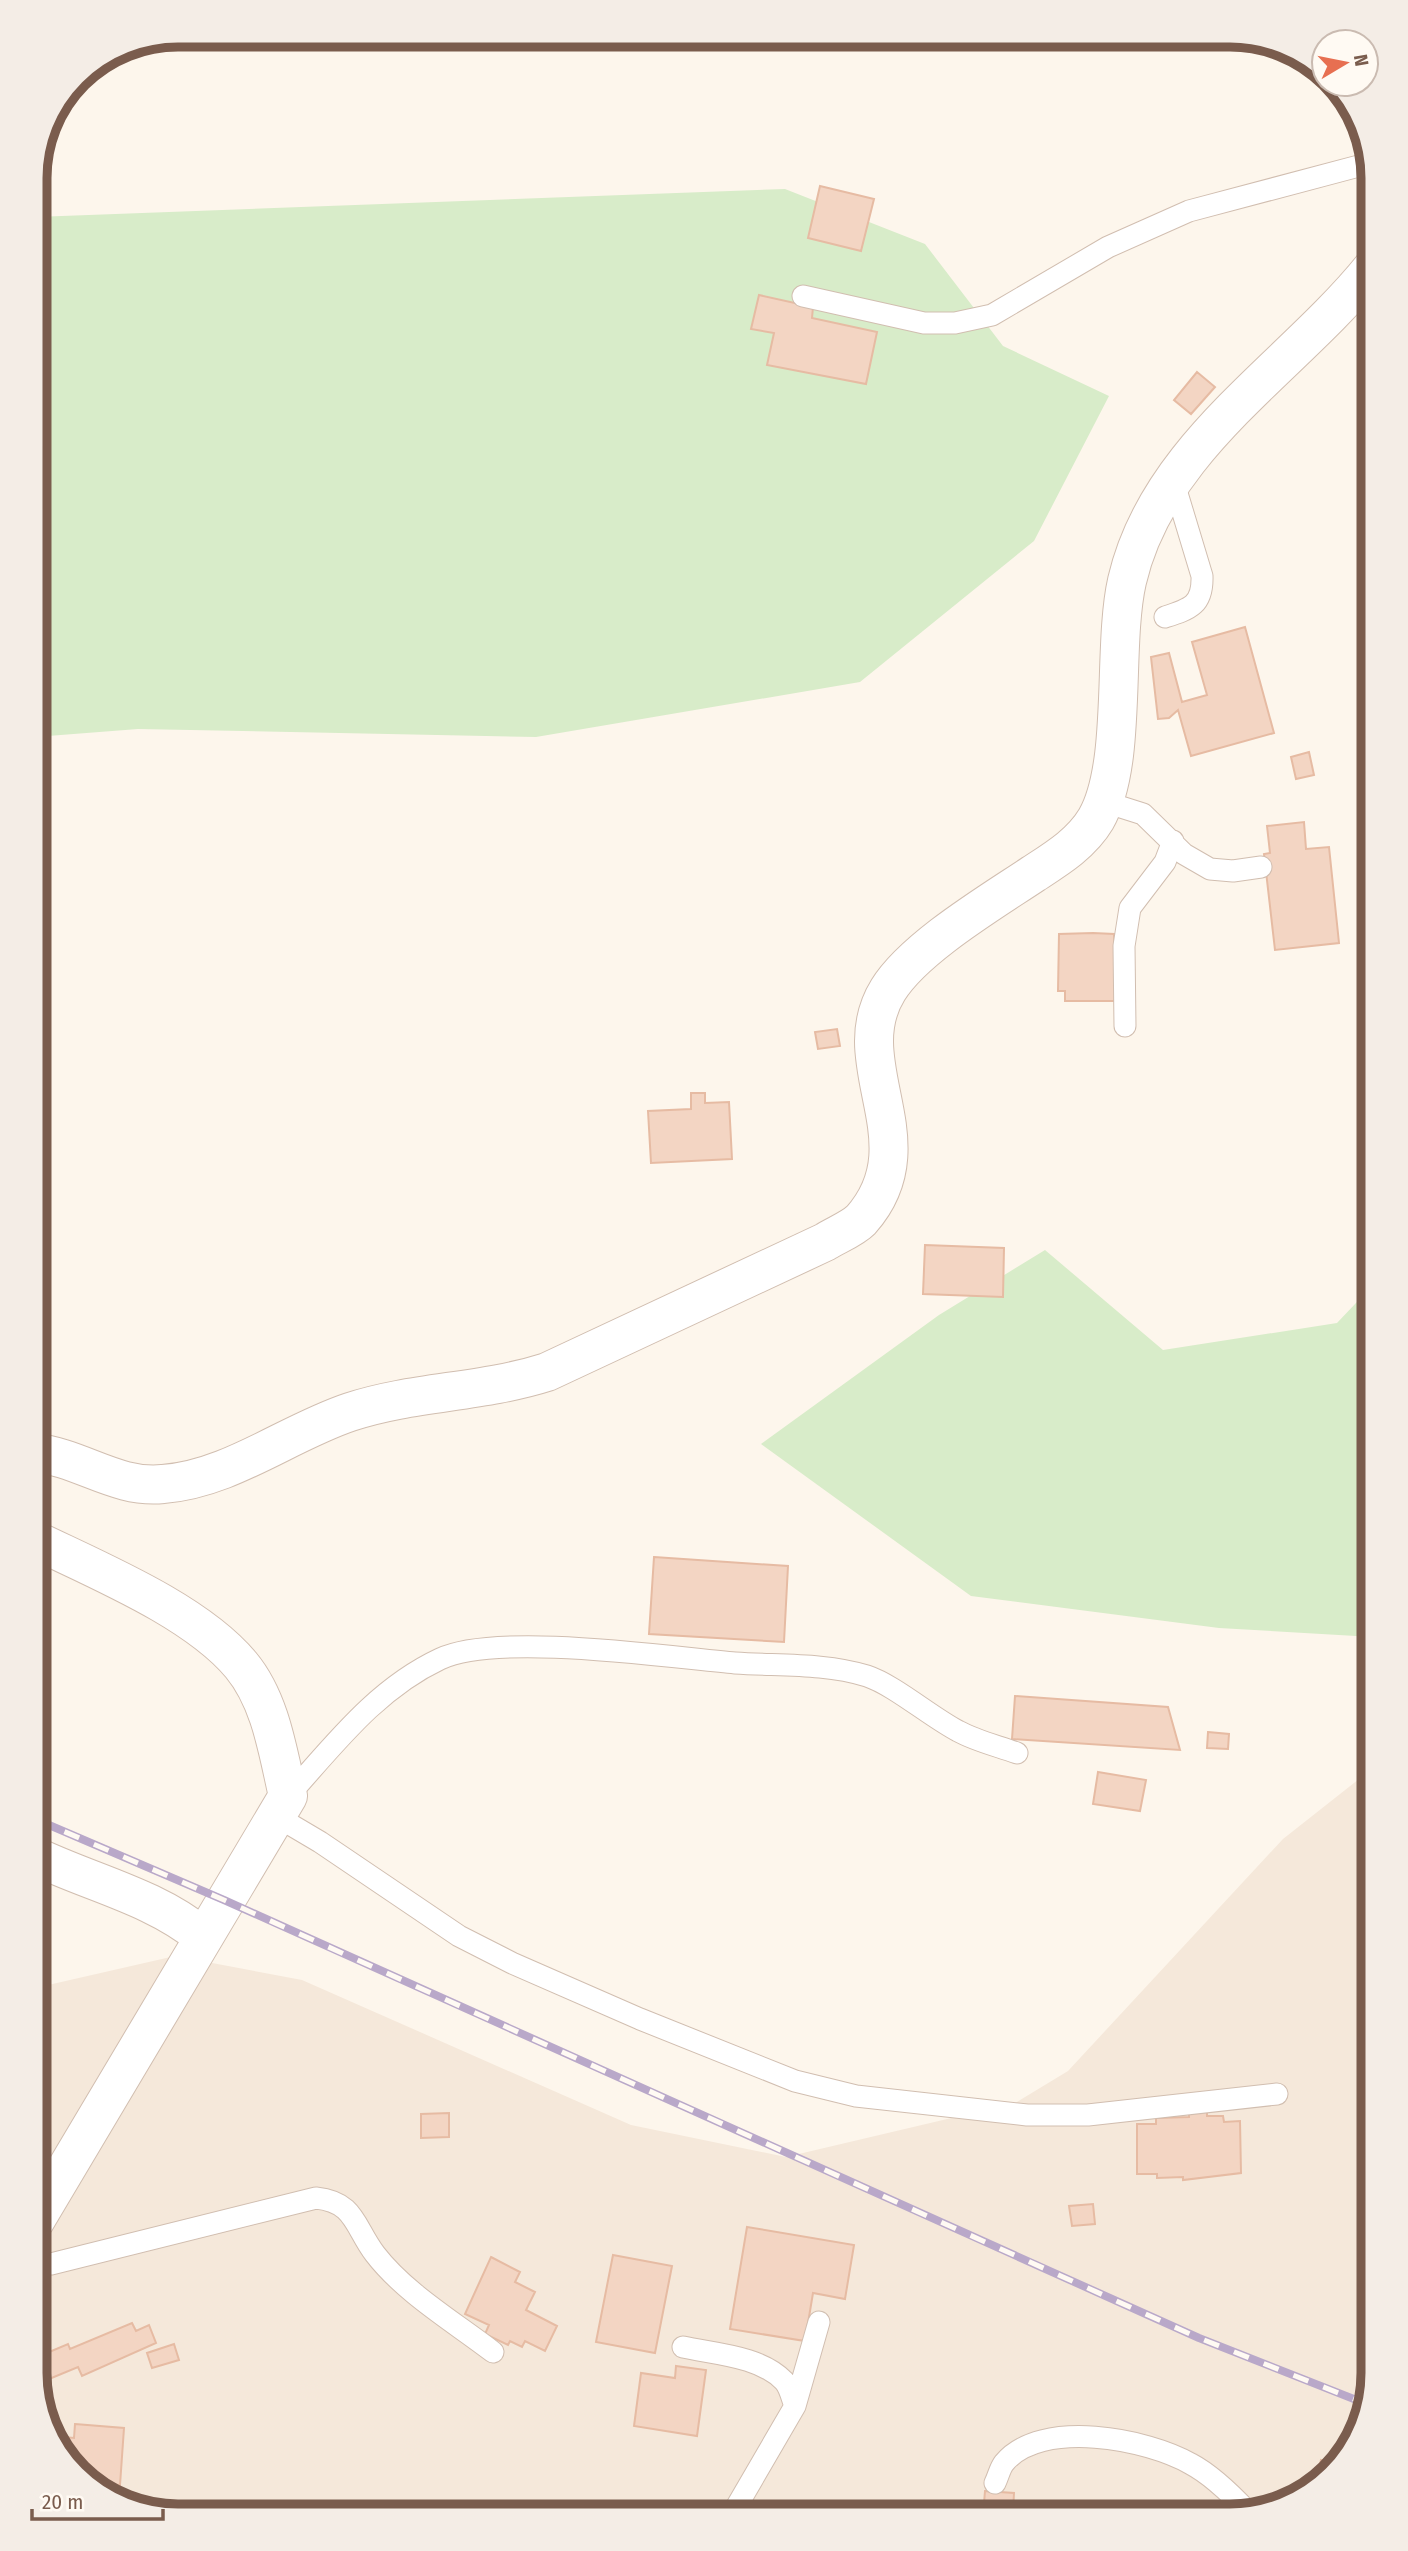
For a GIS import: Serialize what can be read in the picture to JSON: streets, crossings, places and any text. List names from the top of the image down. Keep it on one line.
{"scale_bar":"20 m","north":"right"}
